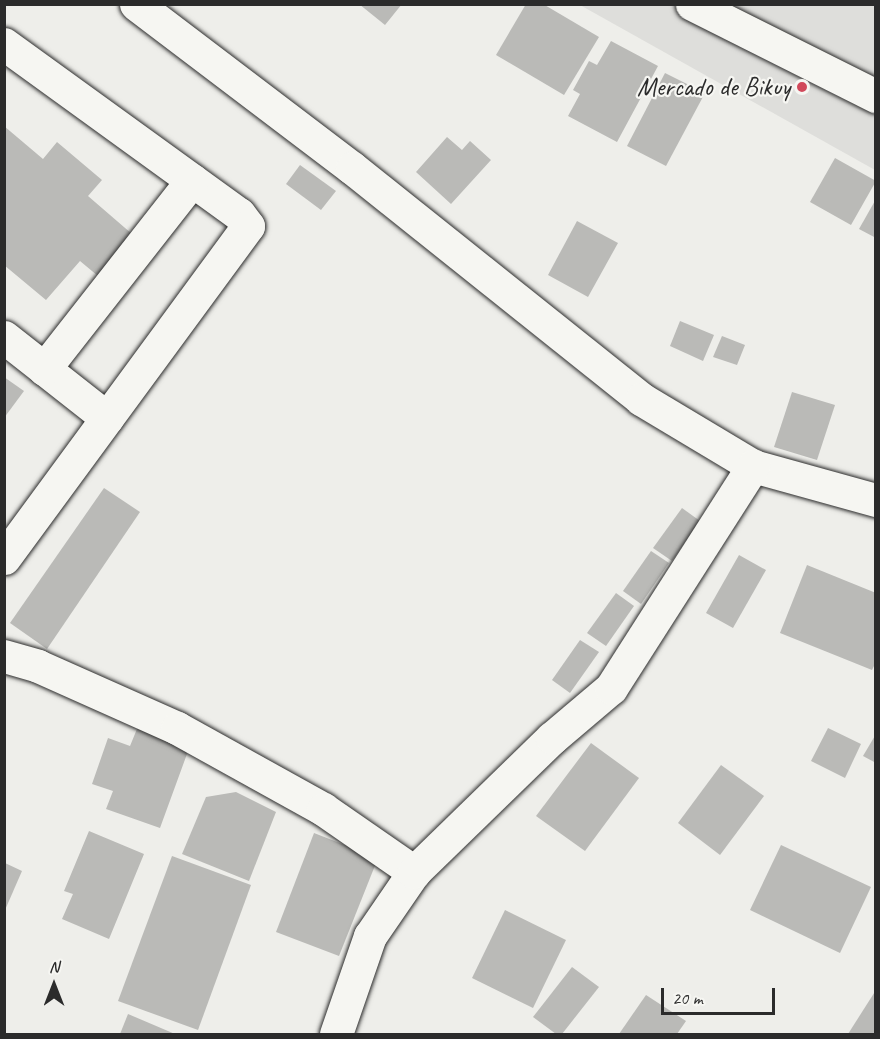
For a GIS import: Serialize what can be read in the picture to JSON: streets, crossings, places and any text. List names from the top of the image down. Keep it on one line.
{"places":["Mercado de Bikuy"],"scale_bar":"20 m","north":"top"}
